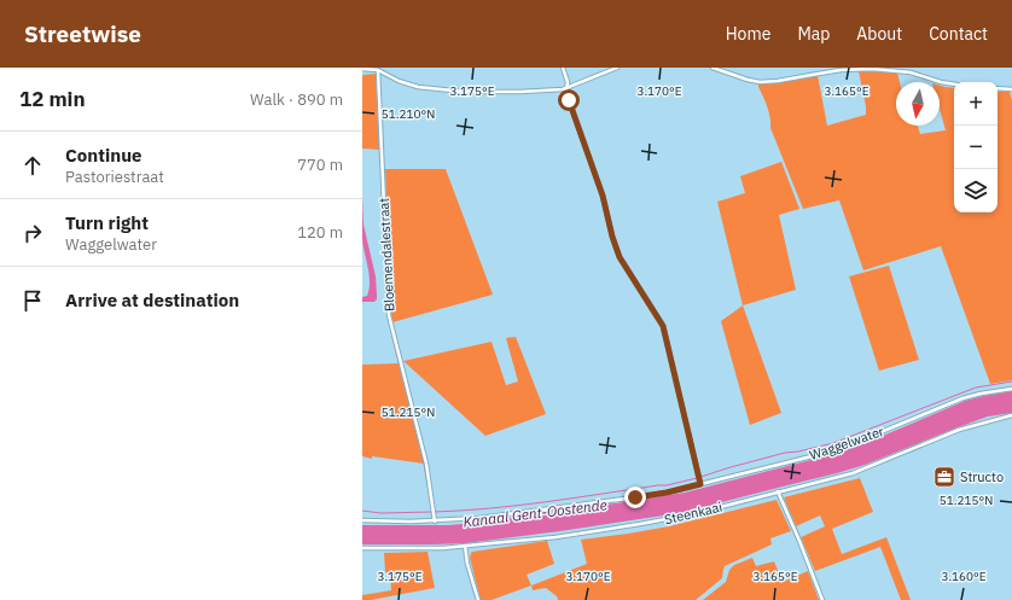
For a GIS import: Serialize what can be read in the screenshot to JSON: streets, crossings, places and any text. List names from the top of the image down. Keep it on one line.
{"streets":{"street":["Bloemendalestraat","Waggelwater","Steenkaai"]},"crossings":[["Bloemendalestraat","Waggelwater"]],"water":["Kanaal Gent-Oostende"],"places":{"office":["Structo"]},"north":"bottom","page":{"header":"Streetwise","nav":["Home","Map","About","Contact"],"heading":["12 min","Walk · 890 m"],"map_buttons":["+","−"],"list":[["Continue","Pastoriestraat","770 m"],["Turn right","Waggelwater","120 m"],"Arrive at destination"]},"coordinates":["3.175°E","3.170°E","3.165°E","51.210°N","51.215°N","3.160°E"]}
